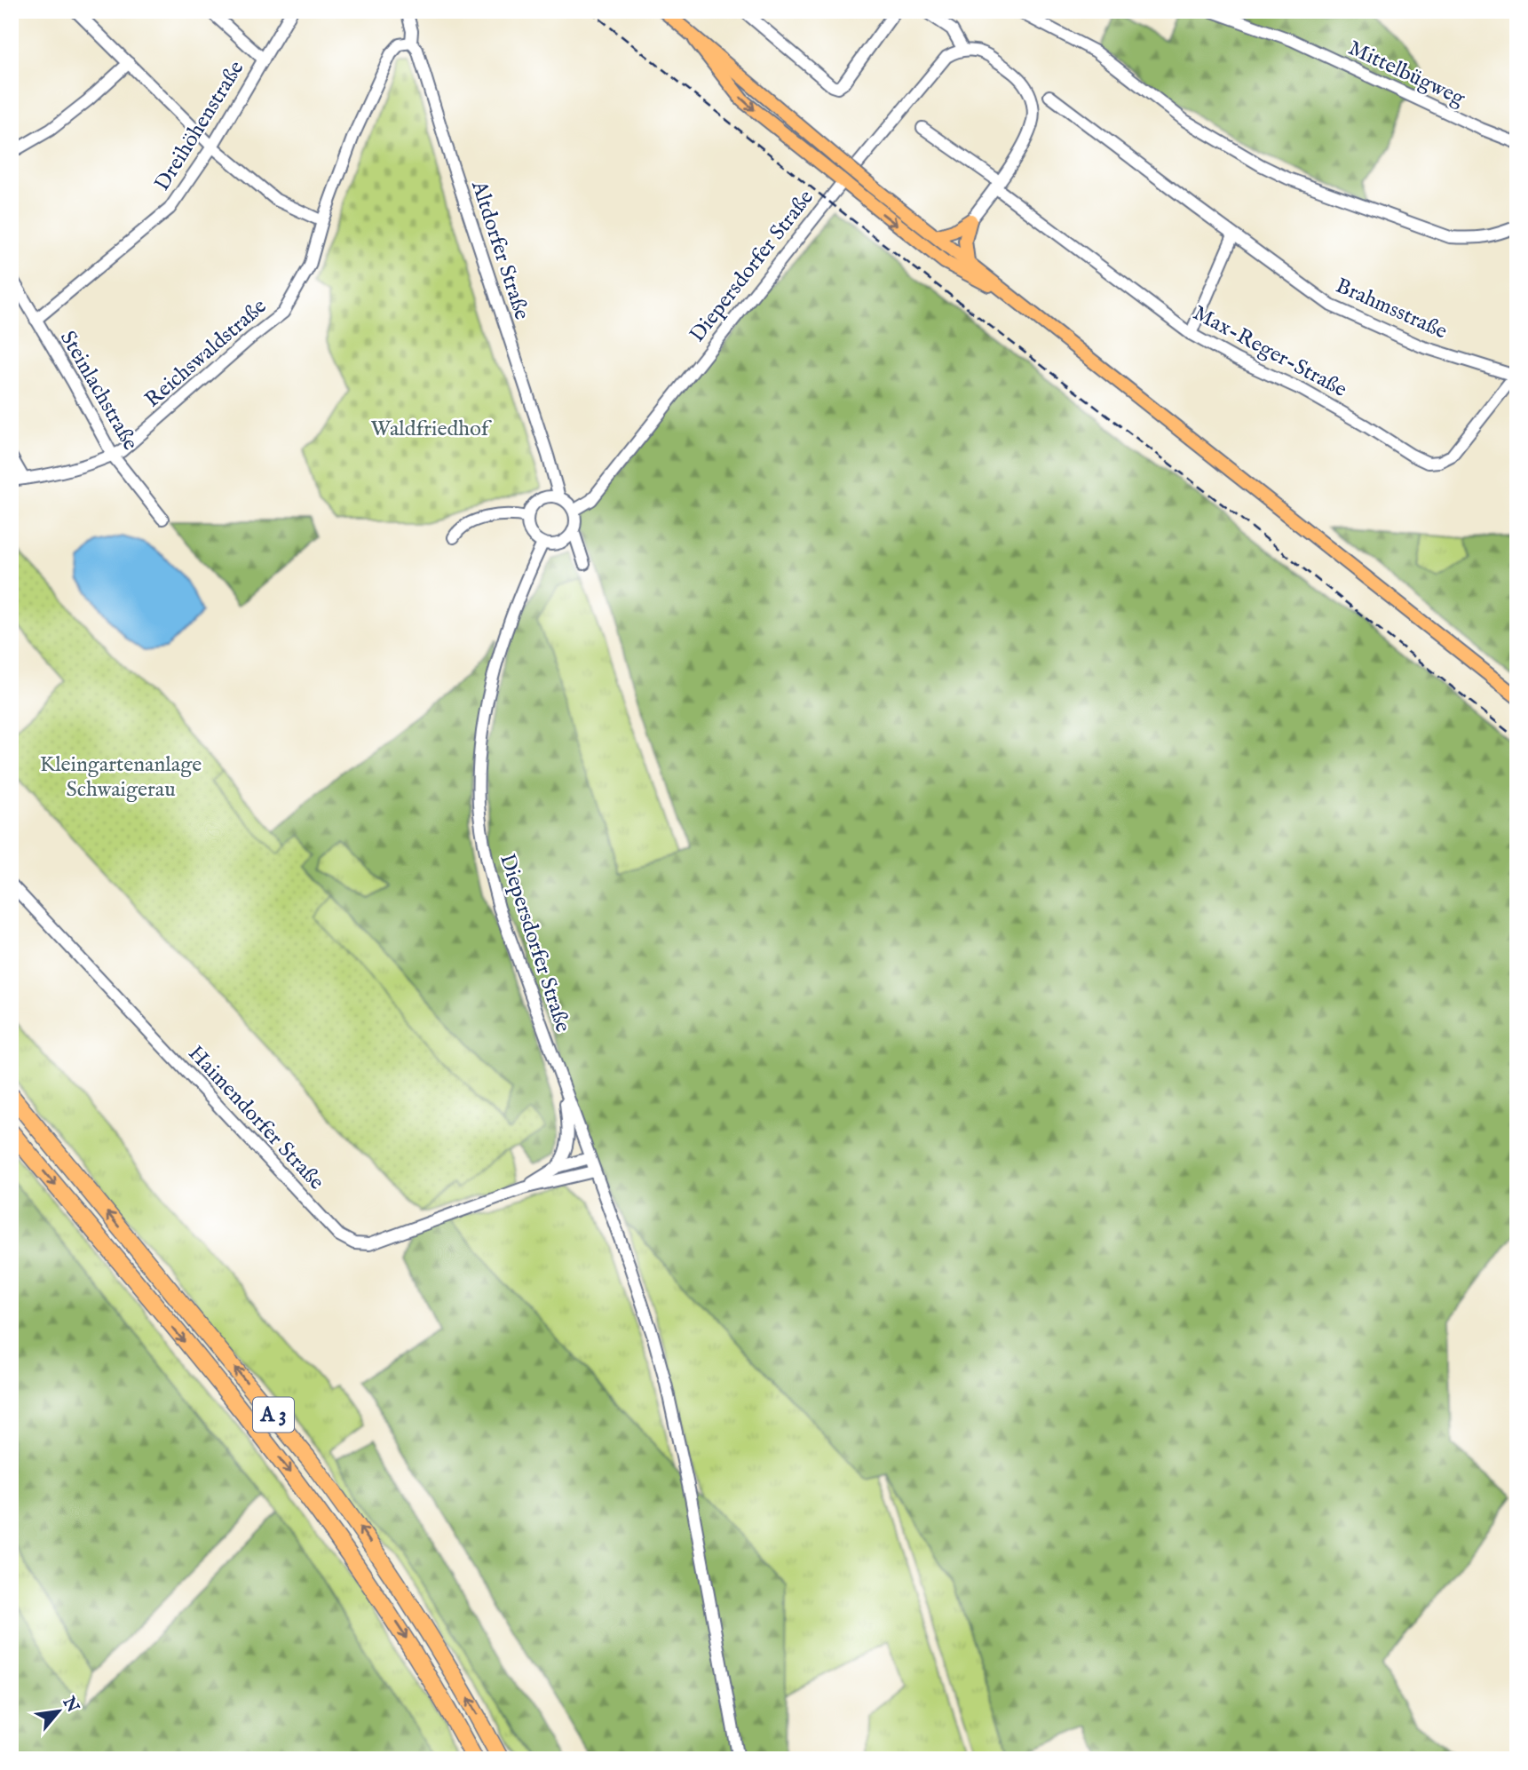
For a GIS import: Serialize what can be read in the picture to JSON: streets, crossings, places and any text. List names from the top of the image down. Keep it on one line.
{"streets":{"highway":["A 3"],"street":["Mittelbügweg","Dreihöhenstraße","Altdorfer Straße","Diepersdorfer Straße","Brahmsstraße","Max-Reger-Straße","Reichswaldstraße","Steinlachstraße","Haimendorfer Straße"]},"crossings":[["Dreihöhenstraße","Steinlachstraße"],["Altdorfer Straße","Diepersdorfer Straße"],["Altdorfer Straße","Reichswaldstraße"],["Diepersdorfer Straße","Haimendorfer Straße"],["Brahmsstraße","Max-Reger-Straße"],["Reichswaldstraße","Steinlachstraße"]],"parks":["Waldfriedhof","Kleingartenanlage Schwaigerau"],"north":"top right"}
